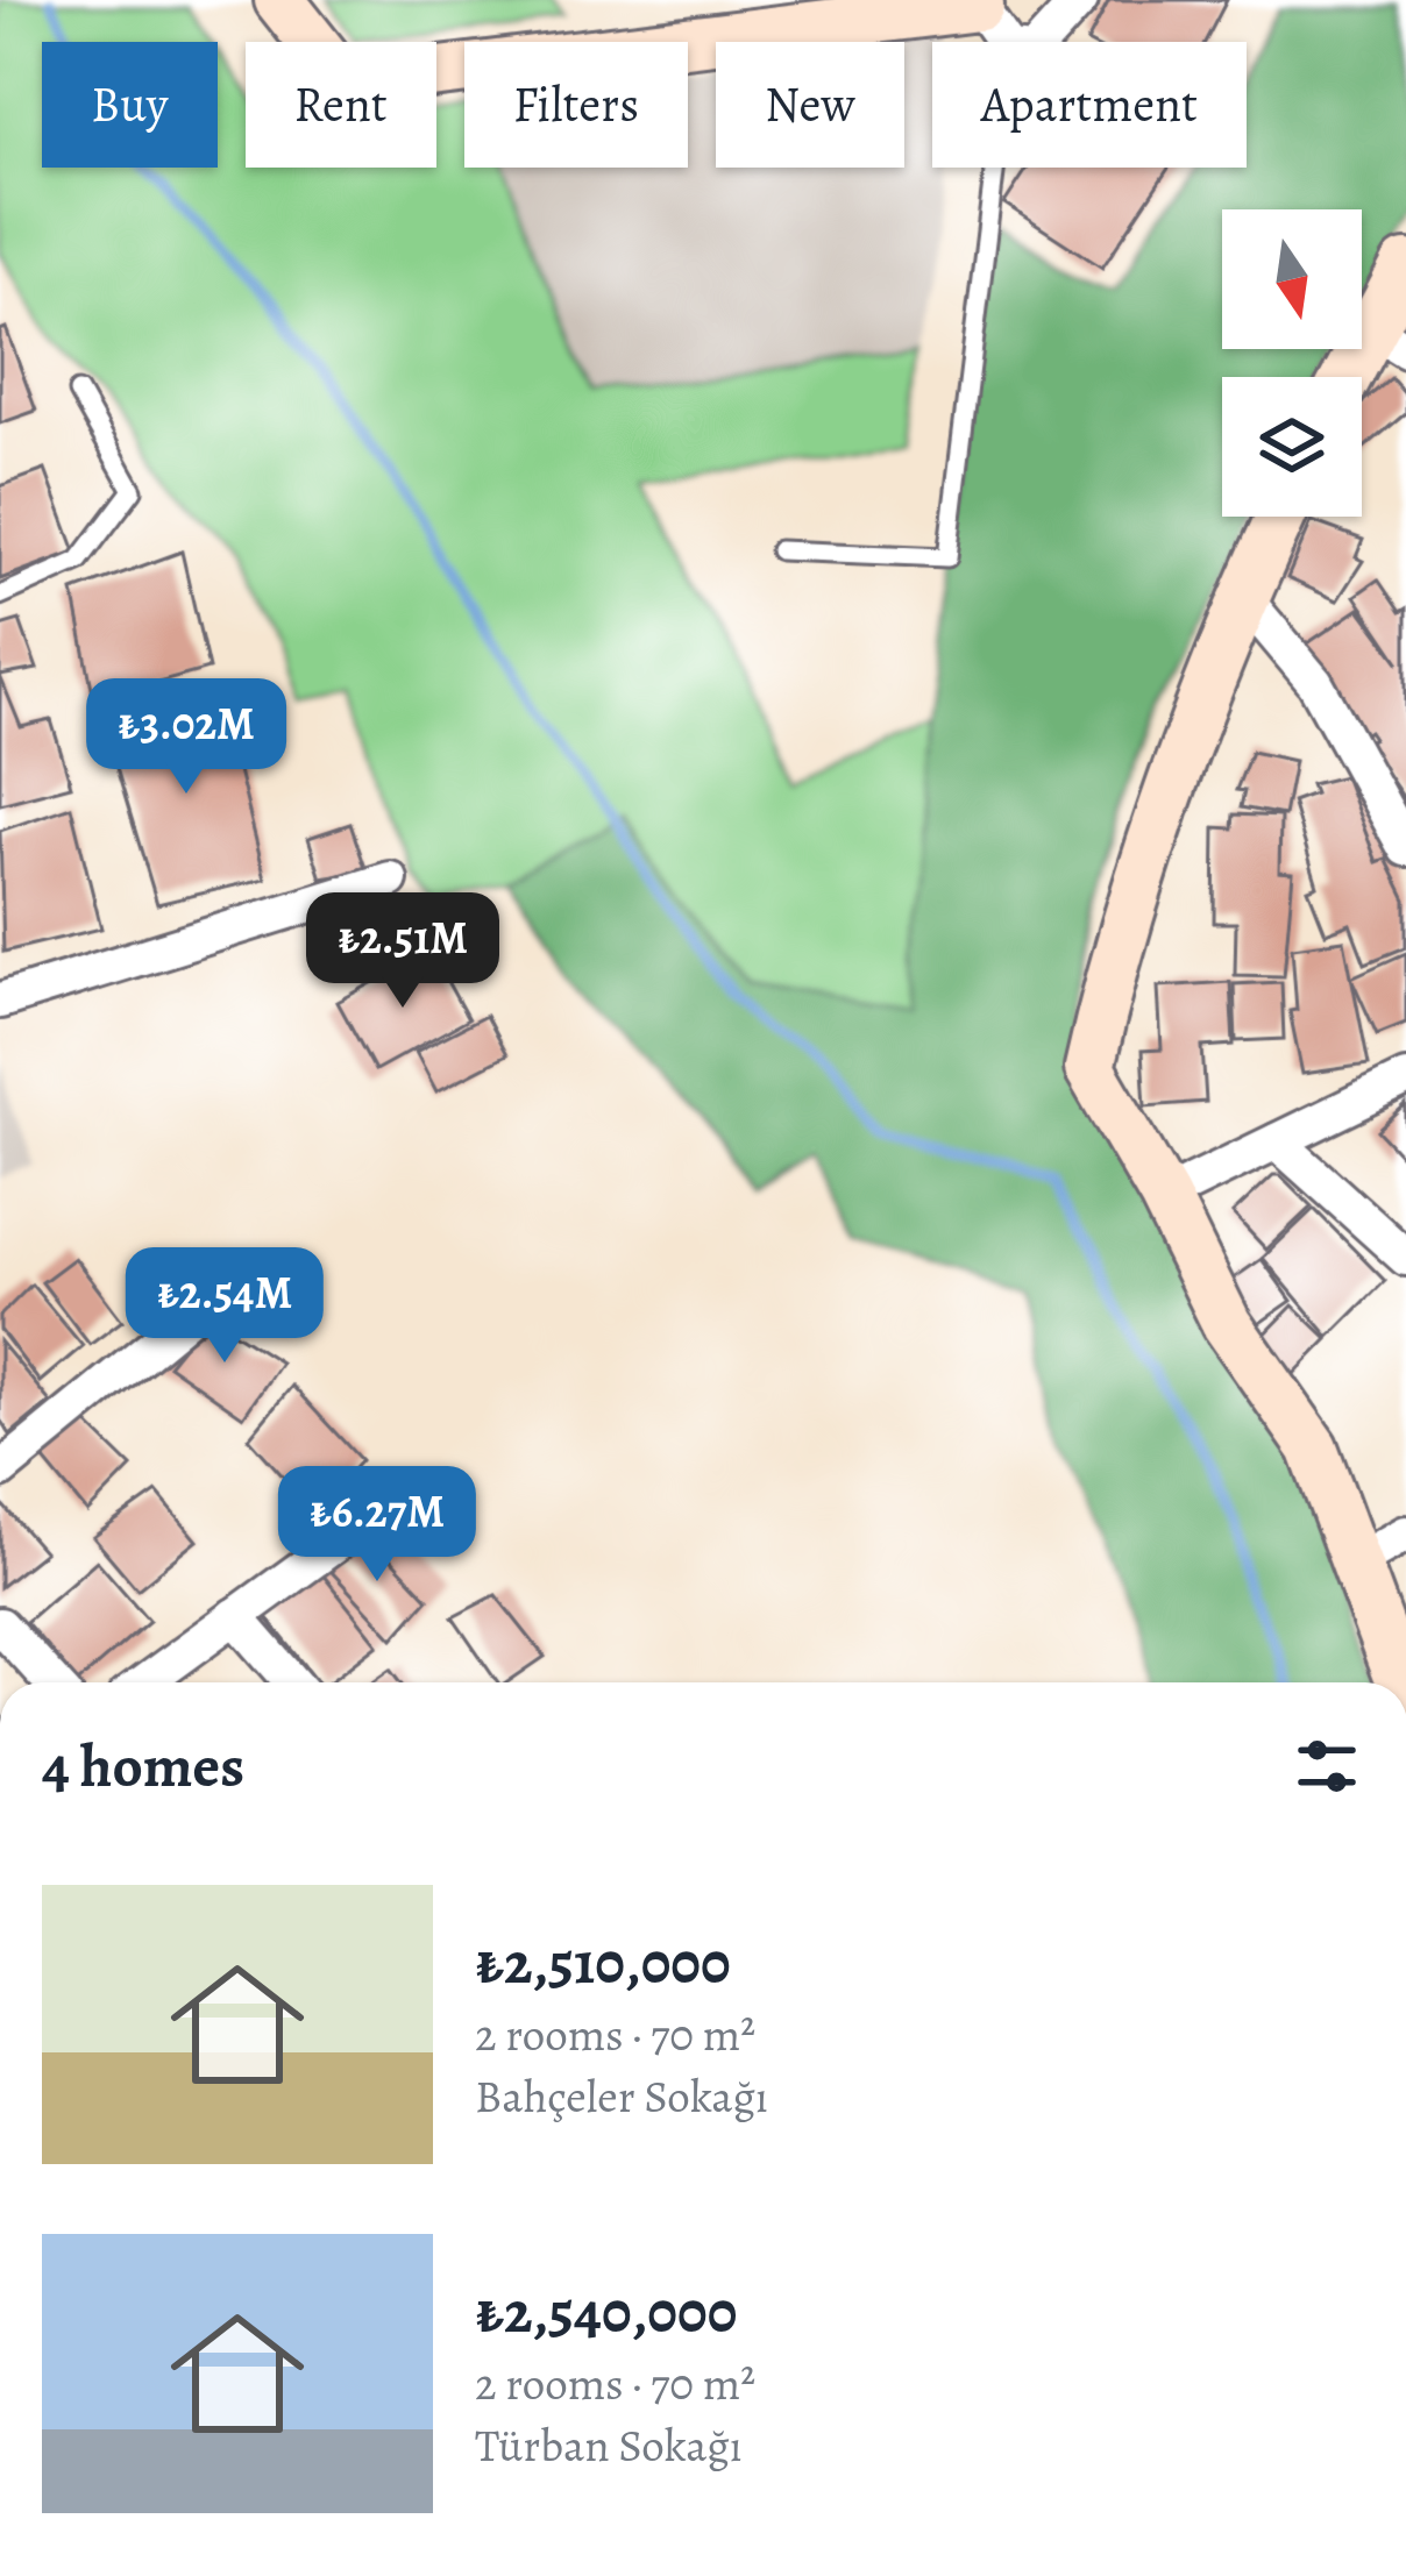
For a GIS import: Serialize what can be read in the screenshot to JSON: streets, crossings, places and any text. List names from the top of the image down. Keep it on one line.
{"north":"bottom","page":{"chip":["Buy","Rent","Filters","New","Apartment"],"price":["₺3.02M","₺2.51M","₺2.54M","₺6.27M"],"heading":"4 homes","list":[{"name":"₺2,510,000","note":"2 rooms · 70 m² · Bahçeler Sokağı"},{"name":"₺2,540,000","note":"2 rooms · 70 m² · Türban Sokağı"}]}}
